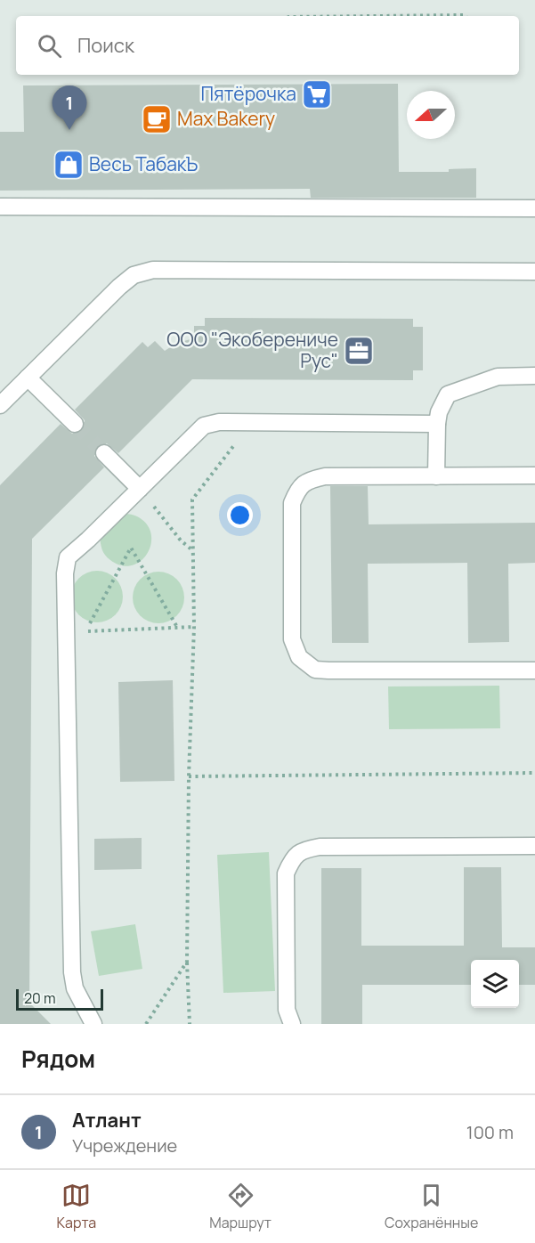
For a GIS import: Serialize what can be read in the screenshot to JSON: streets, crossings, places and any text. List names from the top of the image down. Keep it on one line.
{"places":{"supermarket":["Пятёрочка"],"cafe":["Max Bakery"],"shop":["Весь ТабакЪ"],"office":["ООО \"Экоберениче Рус\""]},"scale_bar":"20 m","north":"left","page":{"search":"Поиск","pins":"1","scale":"20 m","heading":"Рядом","list":[{"mark":"1","name":"Атлант","note":"Учреждение","value":"100 m"}],"nav":["Карта","Маршрут","Сохранённые"]}}
